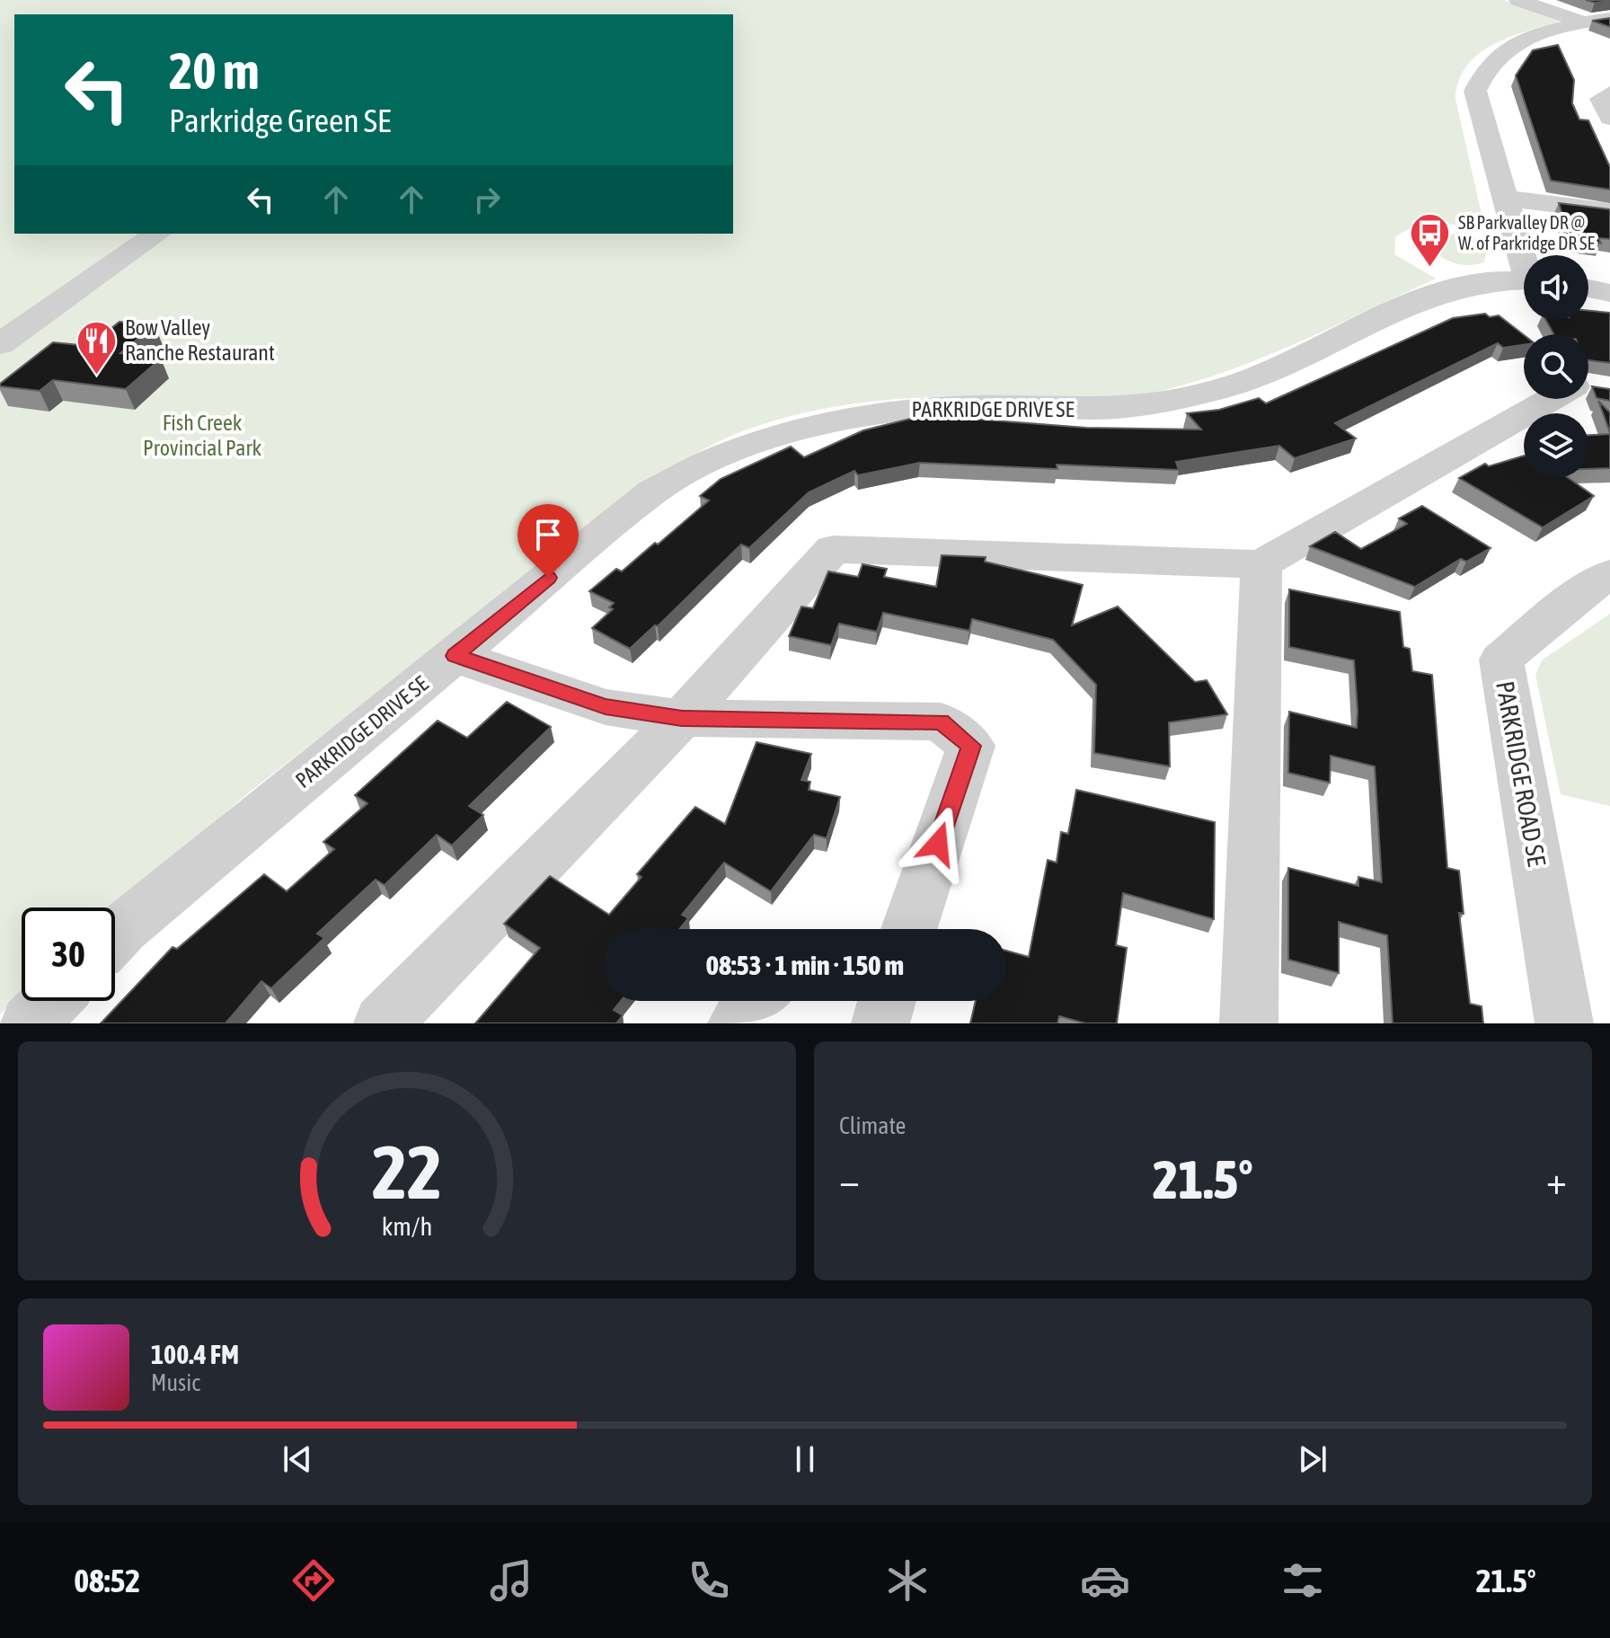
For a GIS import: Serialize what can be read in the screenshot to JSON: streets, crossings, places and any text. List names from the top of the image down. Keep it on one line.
{"streets":{"street":["PARKRIDGE DRIVE SE","PARKRIDGE ROAD SE"]},"parks":["Fish Creek Provincial Park"],"places":{"bus stop":["SB Parkvalley DR @ W. of Parkridge DR SE"],"restaurant":["Bow Valley Ranche Restaurant"]},"page":{"turn":["20 m","Parkridge Green SE"],"limit":"30","trip":"08:53 · 1 min · 150 m","tile":"Climate","heat":["−","21.5°","+"],"song":["100.4 FM","Music"],"tabs":["08:52","21.5°"],"gauge":["22","km/h"]}}
